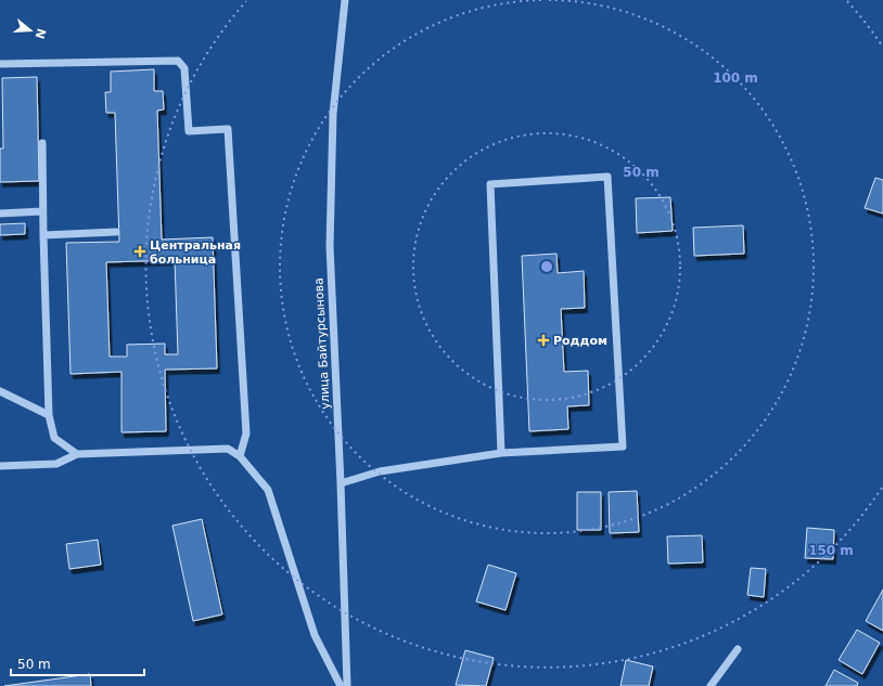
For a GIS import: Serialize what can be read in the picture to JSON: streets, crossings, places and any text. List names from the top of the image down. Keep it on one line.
{"streets":{"street":["улица Байтурсынова"]},"places":{"health":["Центральная больница","Роддом"]},"scale_bar":"50 m","north":"right","rings":["100 m","50 m","150 m"]}
